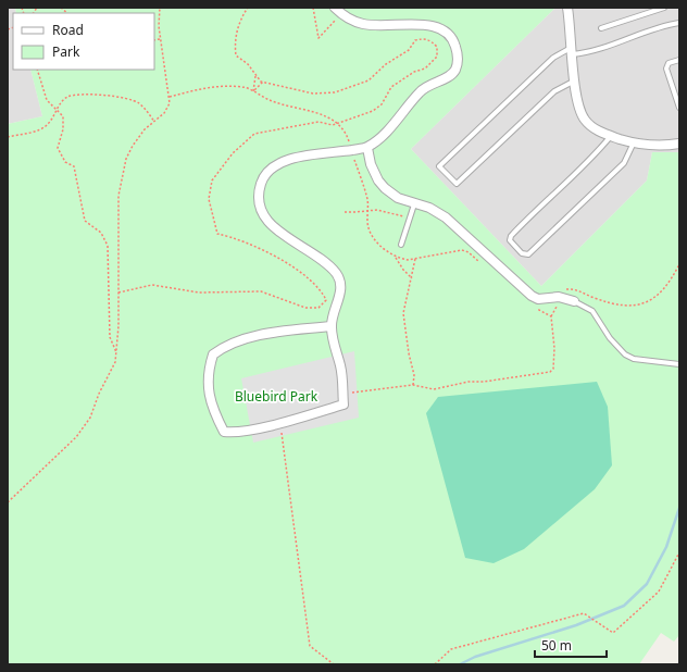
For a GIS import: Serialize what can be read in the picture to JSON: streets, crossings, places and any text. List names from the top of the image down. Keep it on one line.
{"parks":["Bluebird Park"],"legend":["Road","Park"],"scale_bar":"50 m"}
